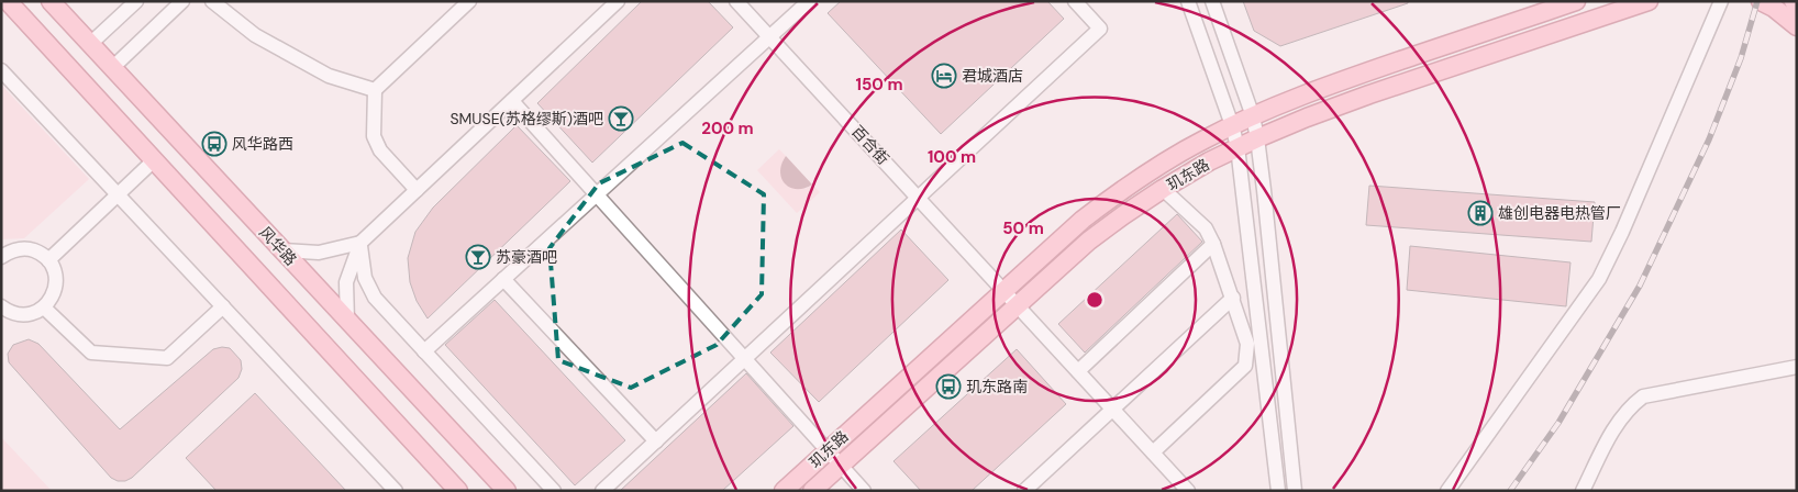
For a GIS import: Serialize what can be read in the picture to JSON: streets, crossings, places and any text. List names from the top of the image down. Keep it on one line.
{"streets":{"main road":["玑东路","风华路"],"street":["百合街"]},"crossings":[["百合街","玑东路"]],"places":{"hotel":["君城酒店"],"bar":["SMUSE(苏格缪斯)酒吧","苏豪酒吧"],"bus stop":["风华路西","玑东路南"],"building":["雄创电器电热管厂"]},"rings":["150 m","200 m","100 m","50 m"]}
